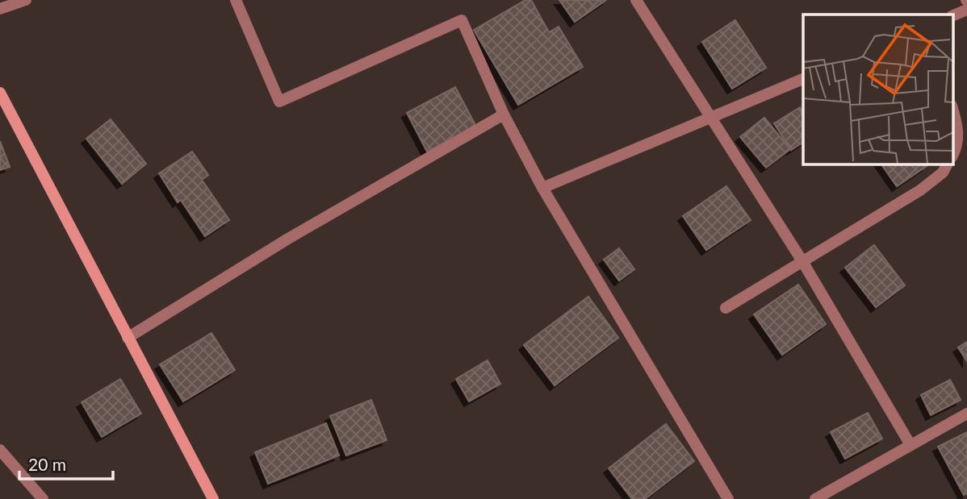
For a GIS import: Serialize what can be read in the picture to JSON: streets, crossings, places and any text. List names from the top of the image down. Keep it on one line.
{"scale_bar":"20 m"}
